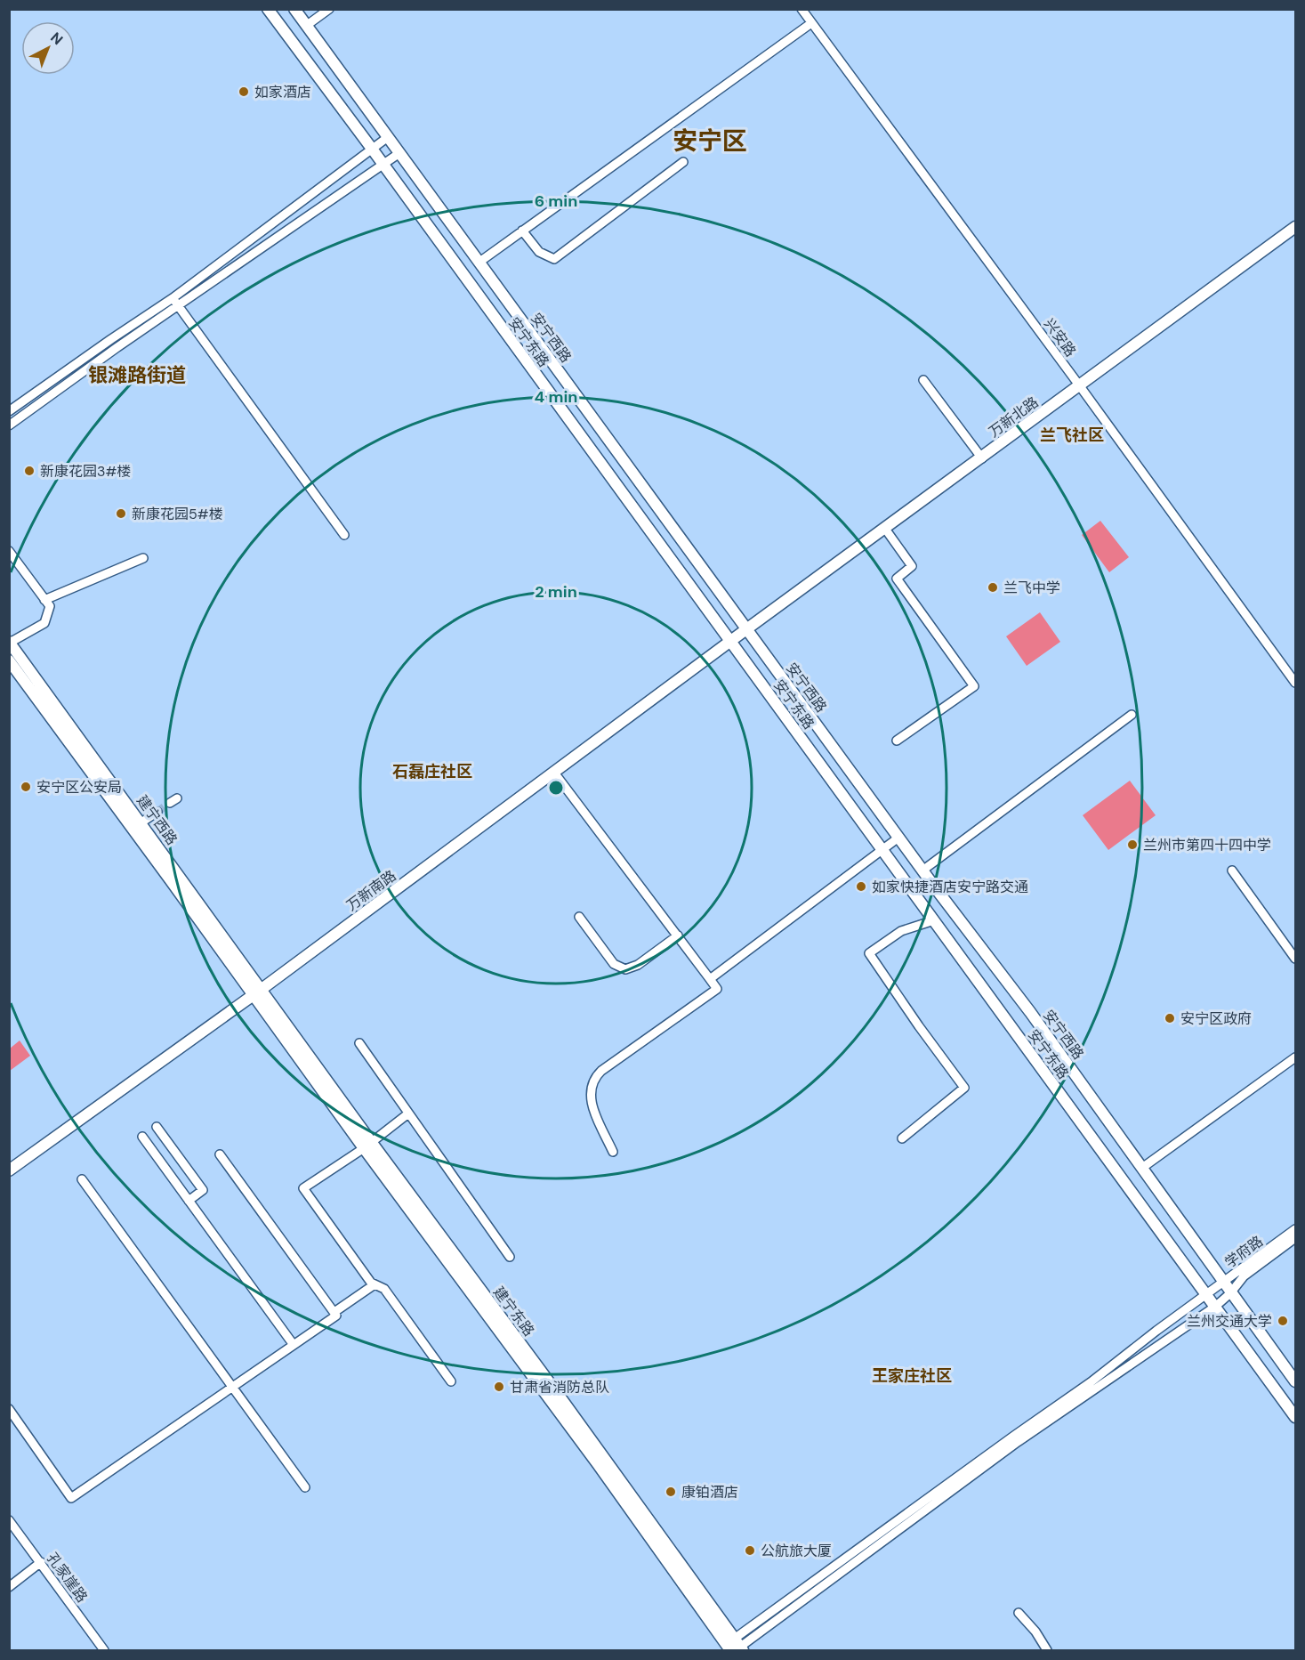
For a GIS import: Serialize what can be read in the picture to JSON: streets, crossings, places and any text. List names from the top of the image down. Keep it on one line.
{"streets":{"main road":["安宁西路","安宁东路","万新北路","建宁西路","万新南路","建宁东路"],"street":["兴安路","学府路","孔家崖路"]},"crossings":[["安宁西路","万新北路"],["安宁西路","万新南路"],["安宁西路","学府路"],["兴安路","万新北路"],["安宁东路","万新南路"],["安宁东路","学府路"],["万新北路","万新南路"],["建宁西路","万新南路"],["建宁西路","建宁东路"],["万新南路","建宁东路"],["学府路","建宁东路"]],"districts":["安宁区","银滩路街道","兰飞社区","石磊庄社区","王家庄社区"],"places":["如家酒店","新康花园3#楼","新康花园5#楼","兰飞中学","安宁区公安局","兰州市第四十四中学","如家快捷酒店安宁路交通","安宁区政府","兰州交通大学","甘肃省消防总队","康铂酒店","公航旅大厦"],"north":"top right","rings":["6 min","4 min","2 min"]}
